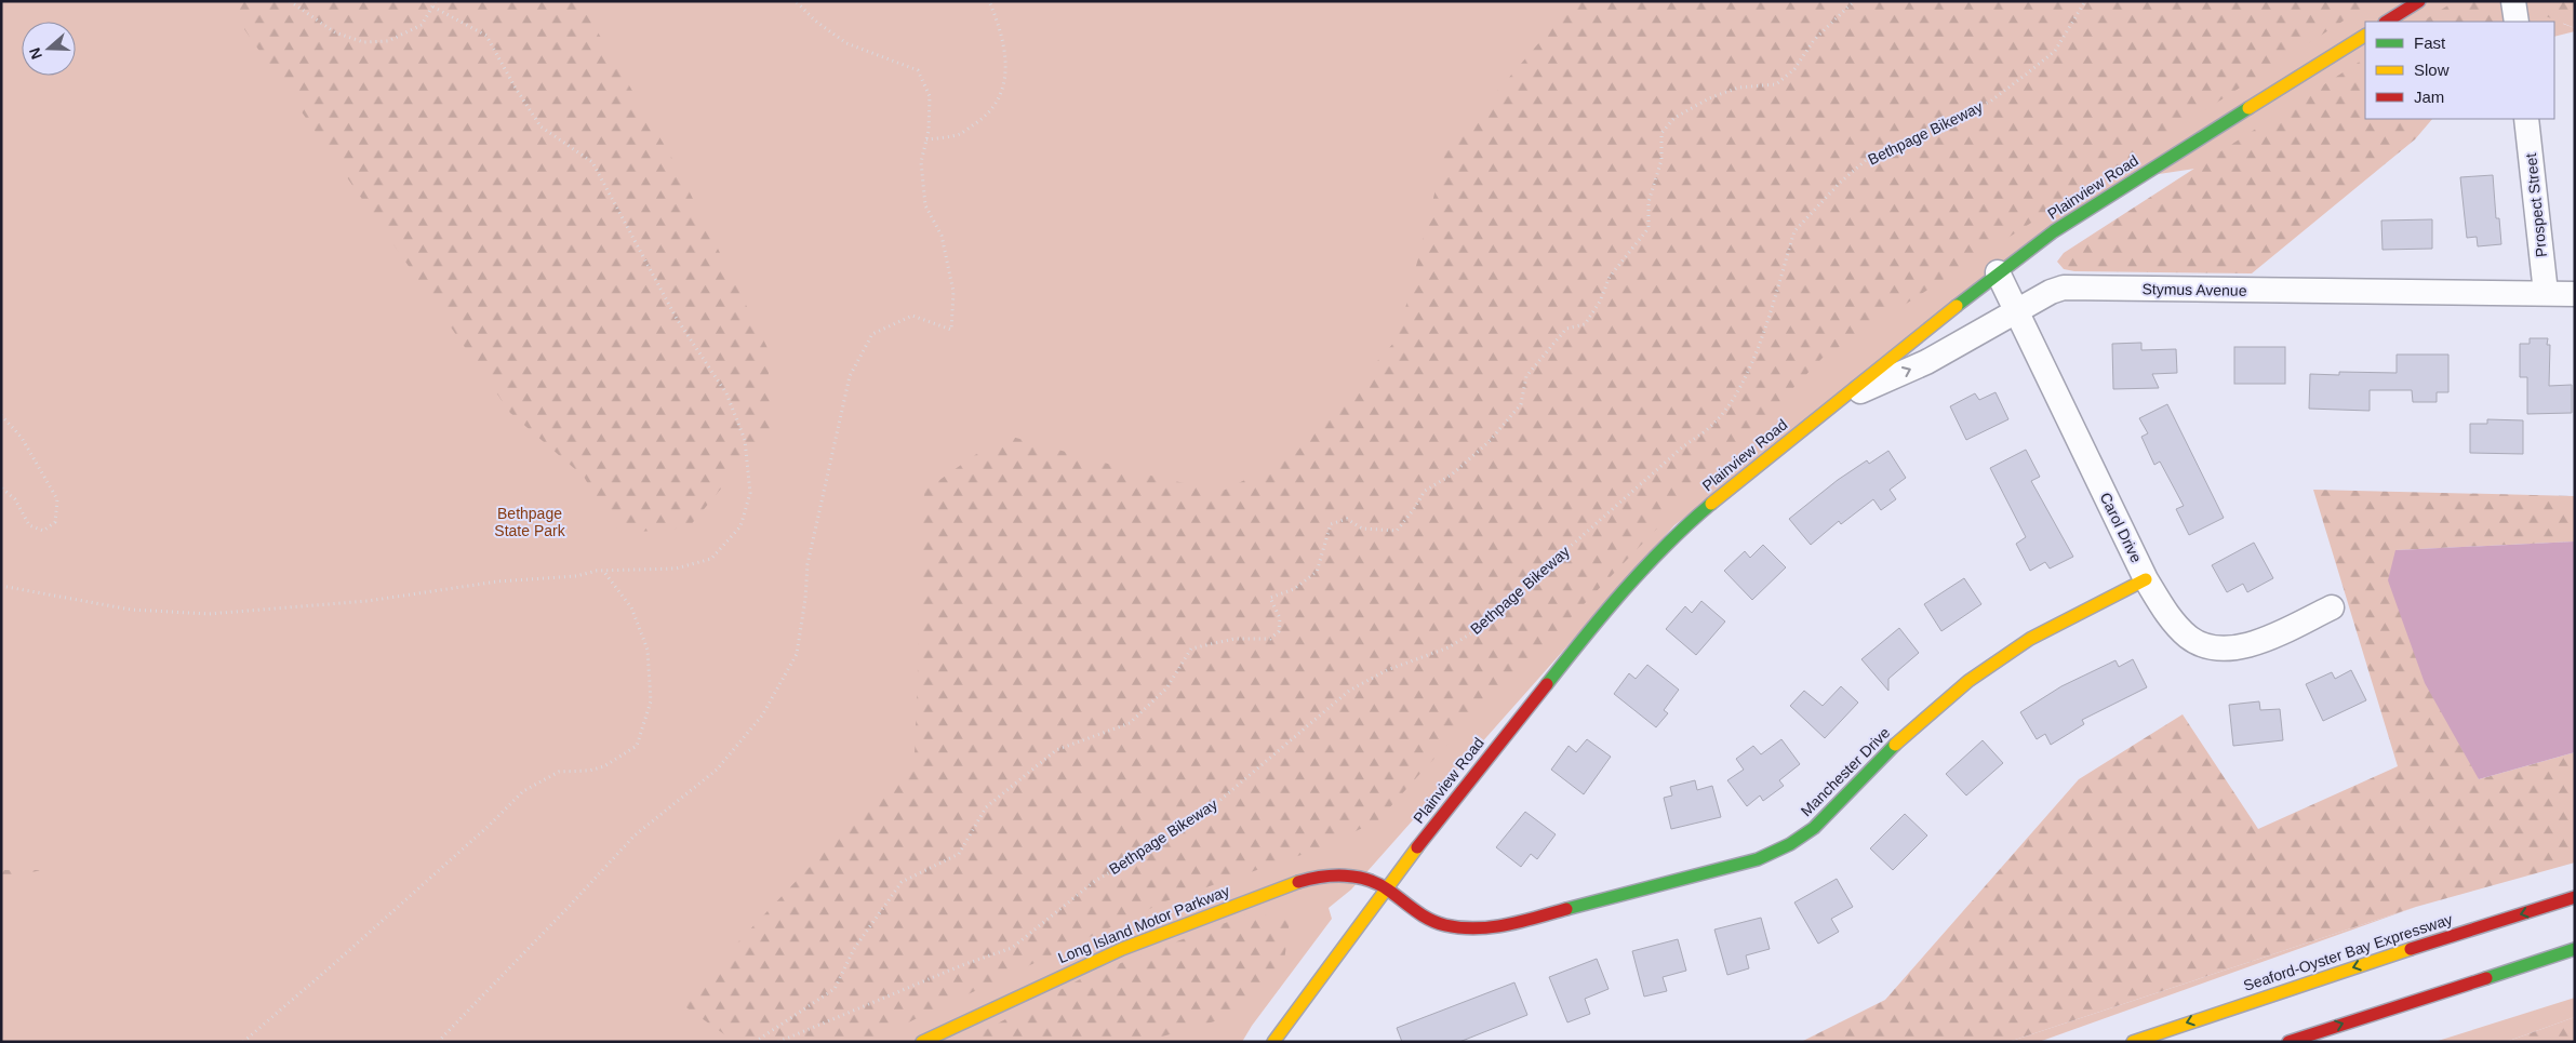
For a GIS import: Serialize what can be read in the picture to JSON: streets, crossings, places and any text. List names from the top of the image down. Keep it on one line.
{"streets":{"main road":["Plainview Road","Manchester Drive","Long Island Motor Parkway","Seaford-Oyster Bay Expressway"],"street":["Prospect Street","Stymus Avenue","Carol Drive"],"path":["Bethpage Bikeway"]},"crossings":[["Plainview Road","Stymus Avenue"],["Plainview Road","Carol Drive"],["Plainview Road","Manchester Drive"],["Plainview Road","Long Island Motor Parkway"],["Prospect Street","Stymus Avenue"],["Stymus Avenue","Carol Drive"],["Carol Drive","Manchester Drive"],["Manchester Drive","Long Island Motor Parkway"]],"parks":["Bethpage State Park"],"legend":["Fast","Slow","Jam"],"north":"left"}
